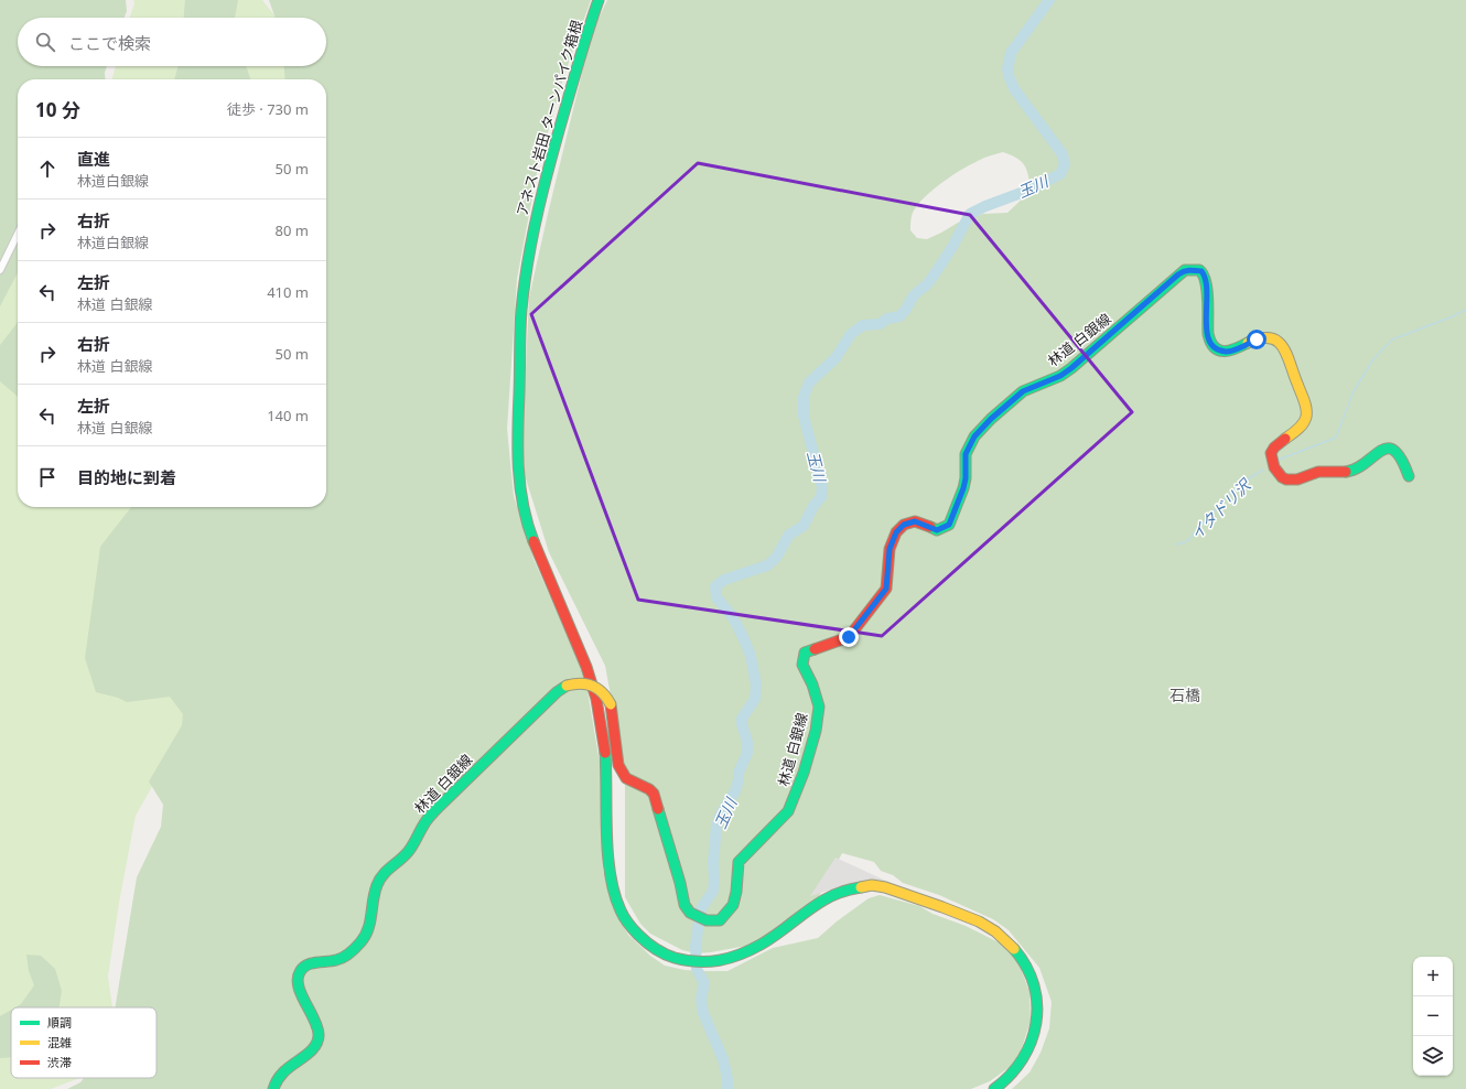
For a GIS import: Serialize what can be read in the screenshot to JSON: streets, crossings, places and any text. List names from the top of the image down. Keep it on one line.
{"streets":{"street":["アネスト岩田 ターンパイク箱根","林道 白銀線"]},"districts":["石橋"],"water":["玉川","イタドリ沢"],"legend":["順調","混雑","渋滞"],"page":{"search":"ここで検索","heading":["10 分","徒歩 · 730 m"],"list":[["直進","林道白銀線","50 m"],["右折","林道白銀線","80 m"],["左折","林道 白銀線","410 m"],["右折","林道 白銀線","50 m"],["左折","林道 白銀線","140 m"],"目的地に到着"],"map_buttons":["+","−"]}}
